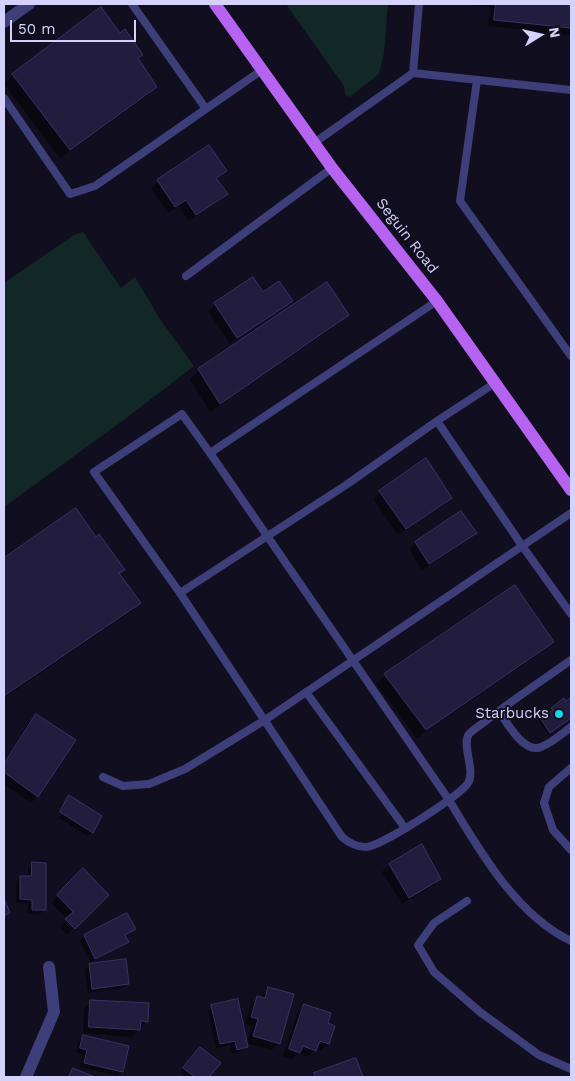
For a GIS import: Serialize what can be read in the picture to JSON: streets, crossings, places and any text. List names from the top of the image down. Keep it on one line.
{"streets":{"main road":["Seguin Road"]},"places":["Starbucks"],"scale_bar":"50 m","north":"right"}
